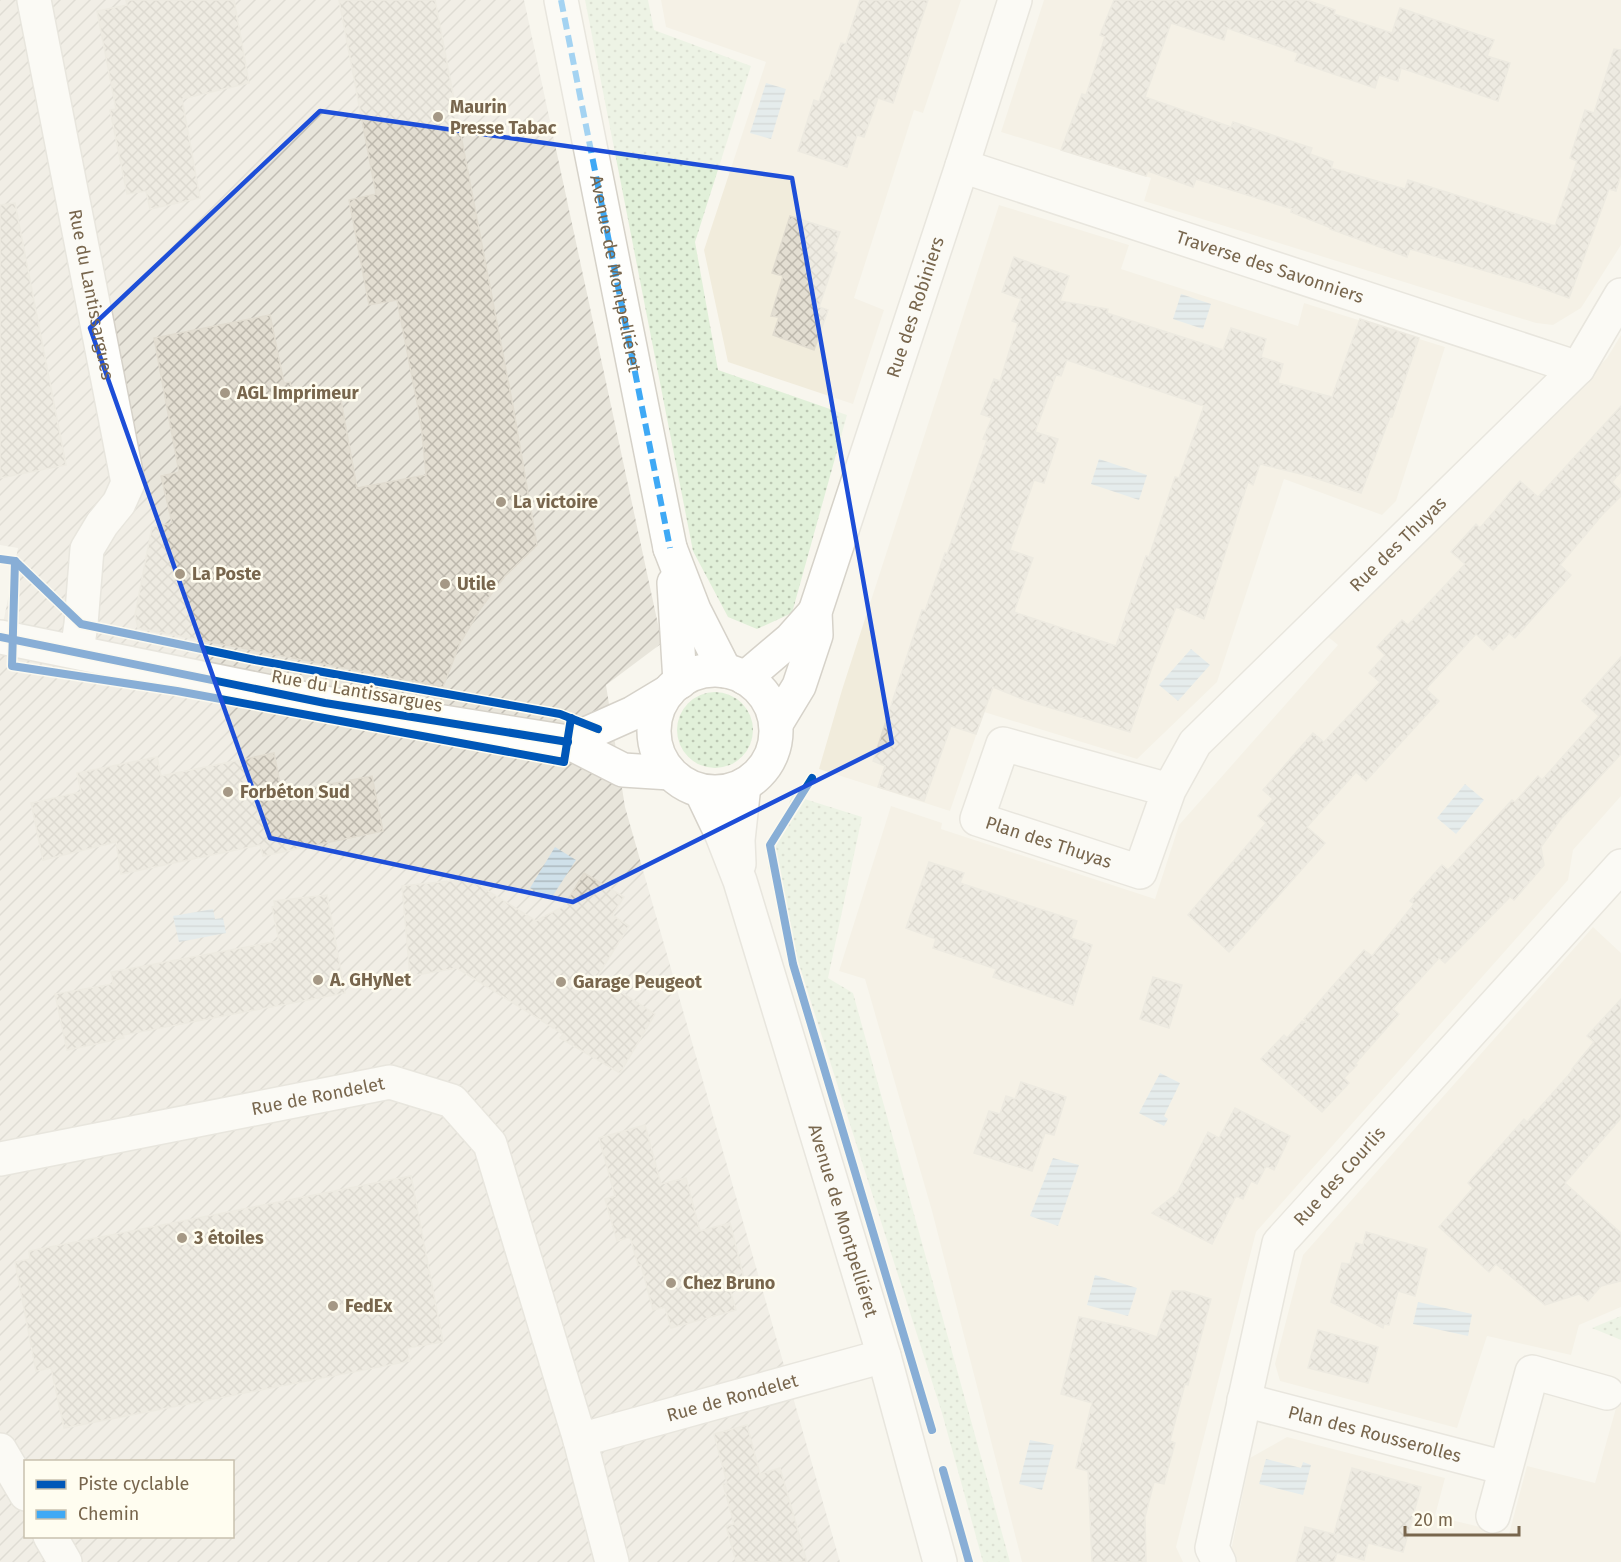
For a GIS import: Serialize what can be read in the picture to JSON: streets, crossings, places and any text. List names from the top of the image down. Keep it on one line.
{"streets":{"street":["Traverse des Savonniers","Avenue de Montpelliéret","Rue du Lantissargues","Rue des Robiniers","Rue des Thuyas","Plan des Thuyas","Rue de Rondelet","Rue des Courlis","Plan des Rousserolles"]},"crossings":[["Traverse des Savonniers","Rue des Robiniers"],["Traverse des Savonniers","Rue des Thuyas"],["Avenue de Montpelliéret","Rue du Lantissargues"],["Avenue de Montpelliéret","Rue des Robiniers"],["Avenue de Montpelliéret","Rue de Rondelet"],["Rue du Lantissargues","Rue des Robiniers"],["Rue des Thuyas","Plan des Thuyas"],["Rue des Courlis","Plan des Rousserolles"]],"places":["Maurin Presse Tabac","AGL Imprimeur","La victoire","La Poste","Utile","Forbéton Sud","A. GHyNet","Garage Peugeot","3 étoiles","Chez Bruno","FedEx"],"legend":["Piste cyclable","Chemin"],"scale_bar":"20 m"}
